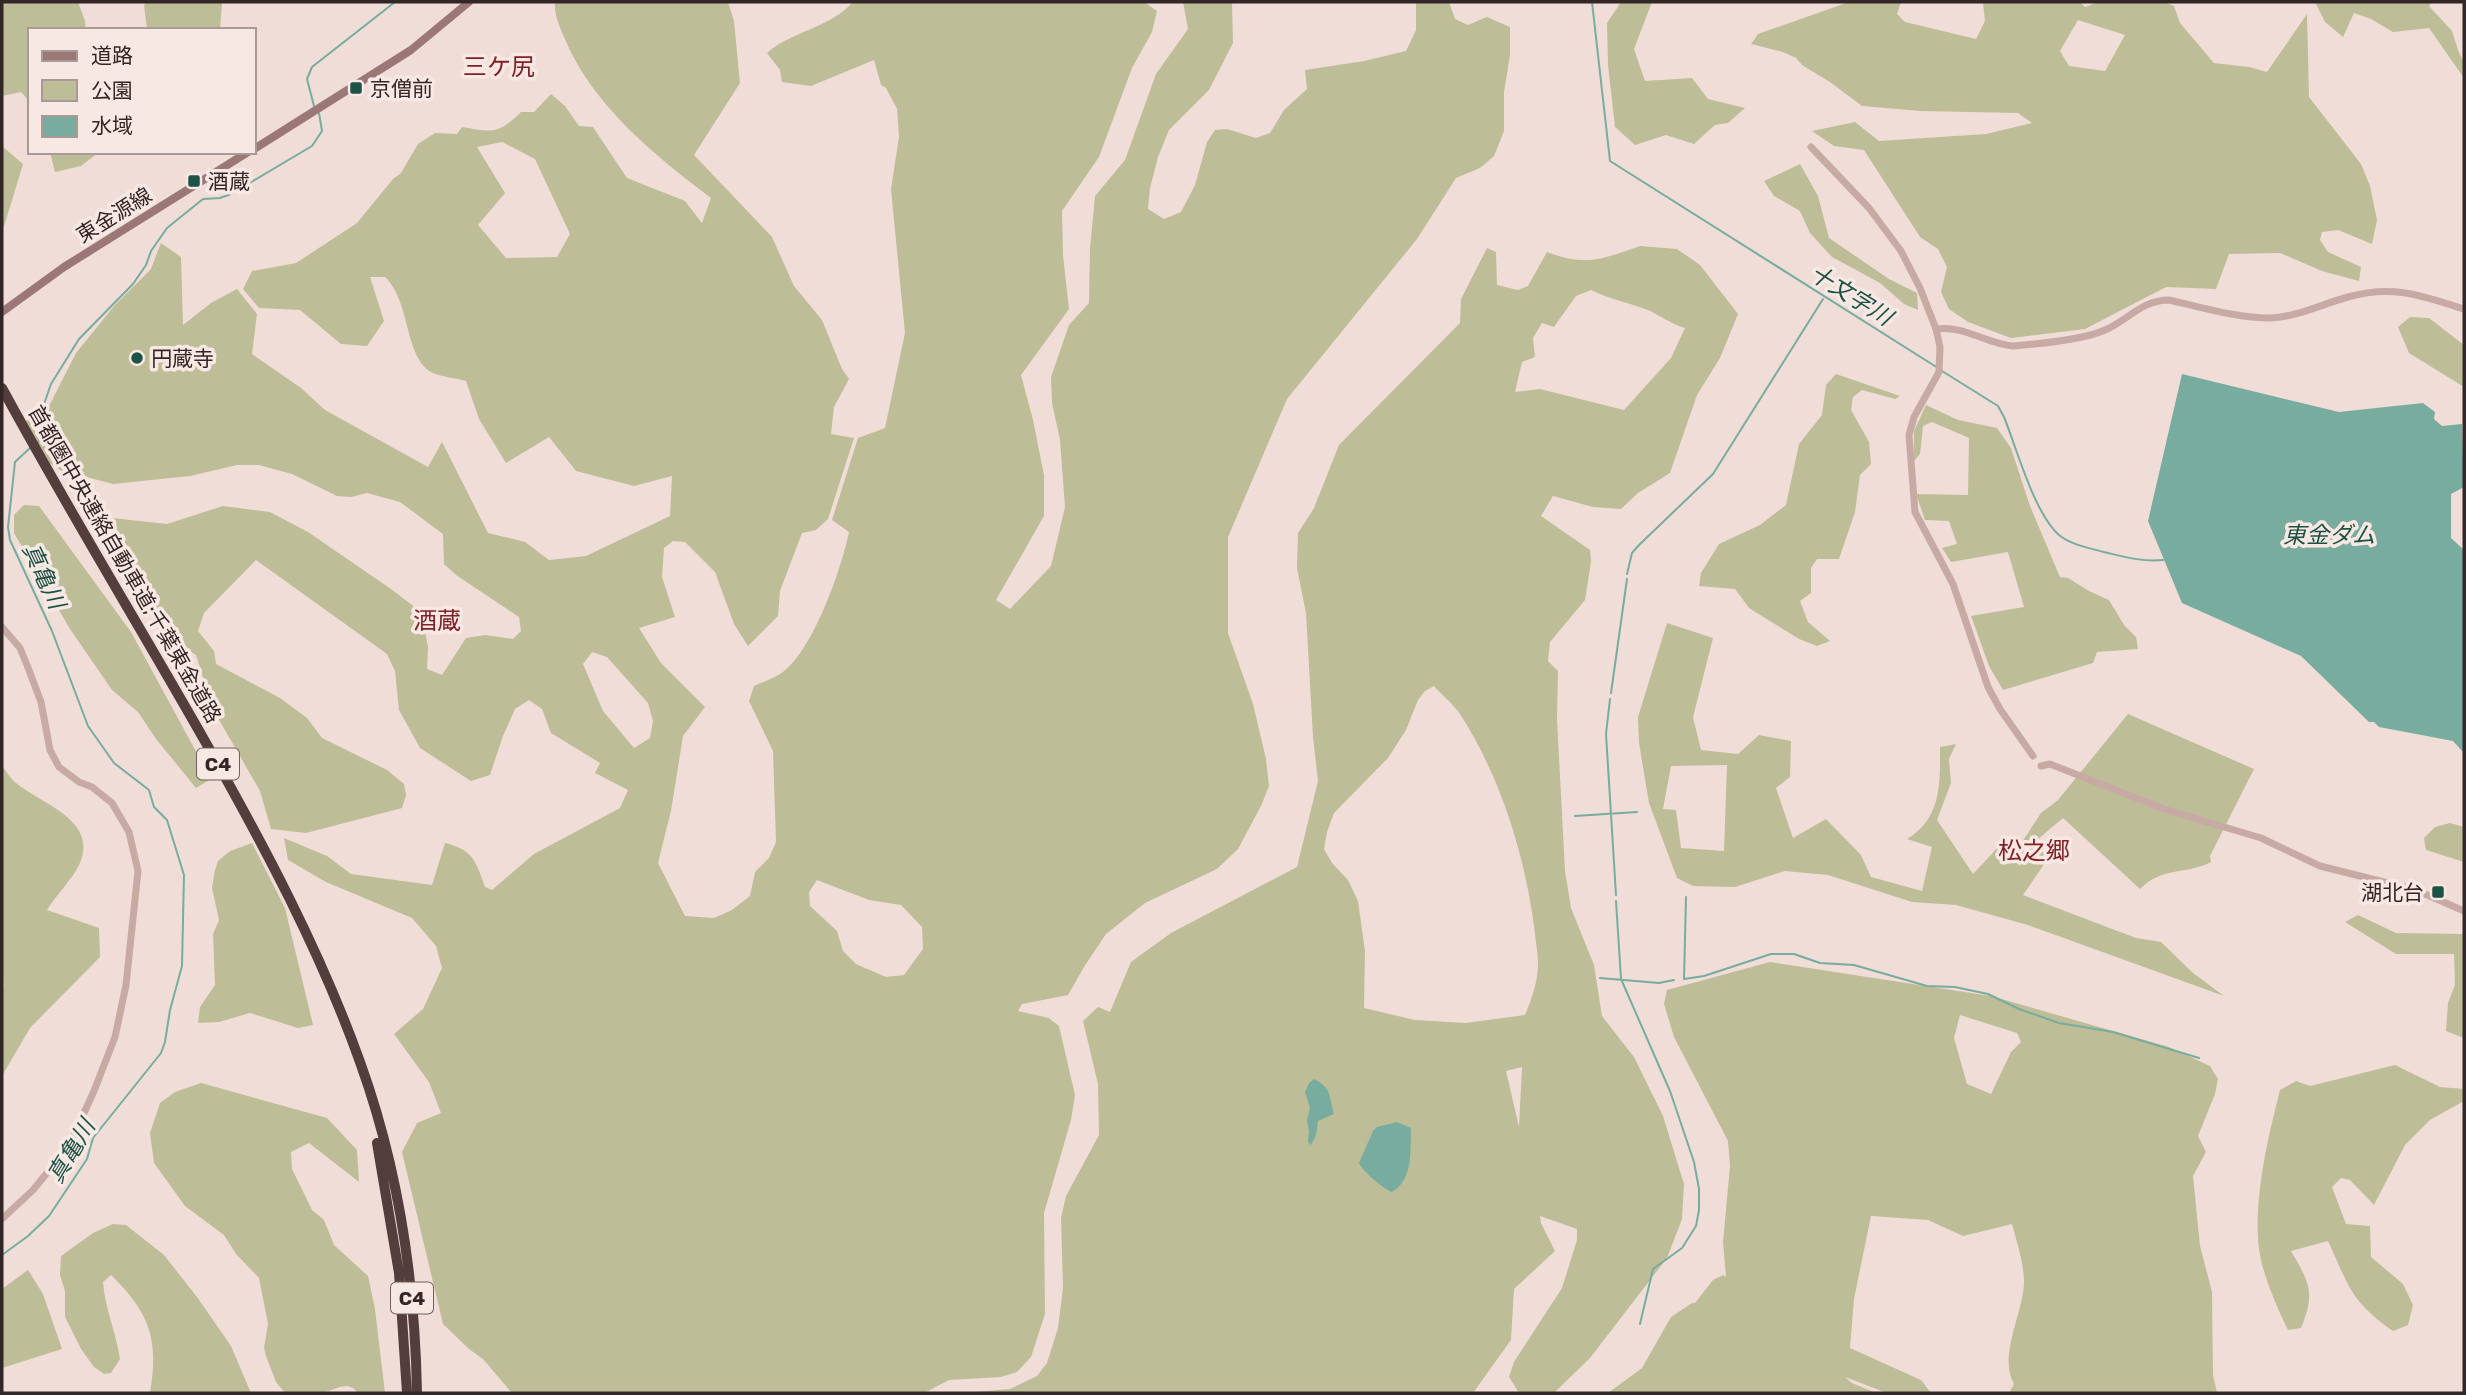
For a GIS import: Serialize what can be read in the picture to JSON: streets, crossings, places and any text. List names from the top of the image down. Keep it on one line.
{"streets":{"highway":["首都圏中央連絡自動車道;千葉東金道路","C4"],"main road":["東金源線"]},"districts":["三ケ尻","酒蔵","松之郷"],"water":["十文字川","東金ダム","真亀川"],"places":{"transit":["京僧前","酒蔵","湖北台"],"other":["円蔵寺"]},"legend":["道路","公園","水域"]}
